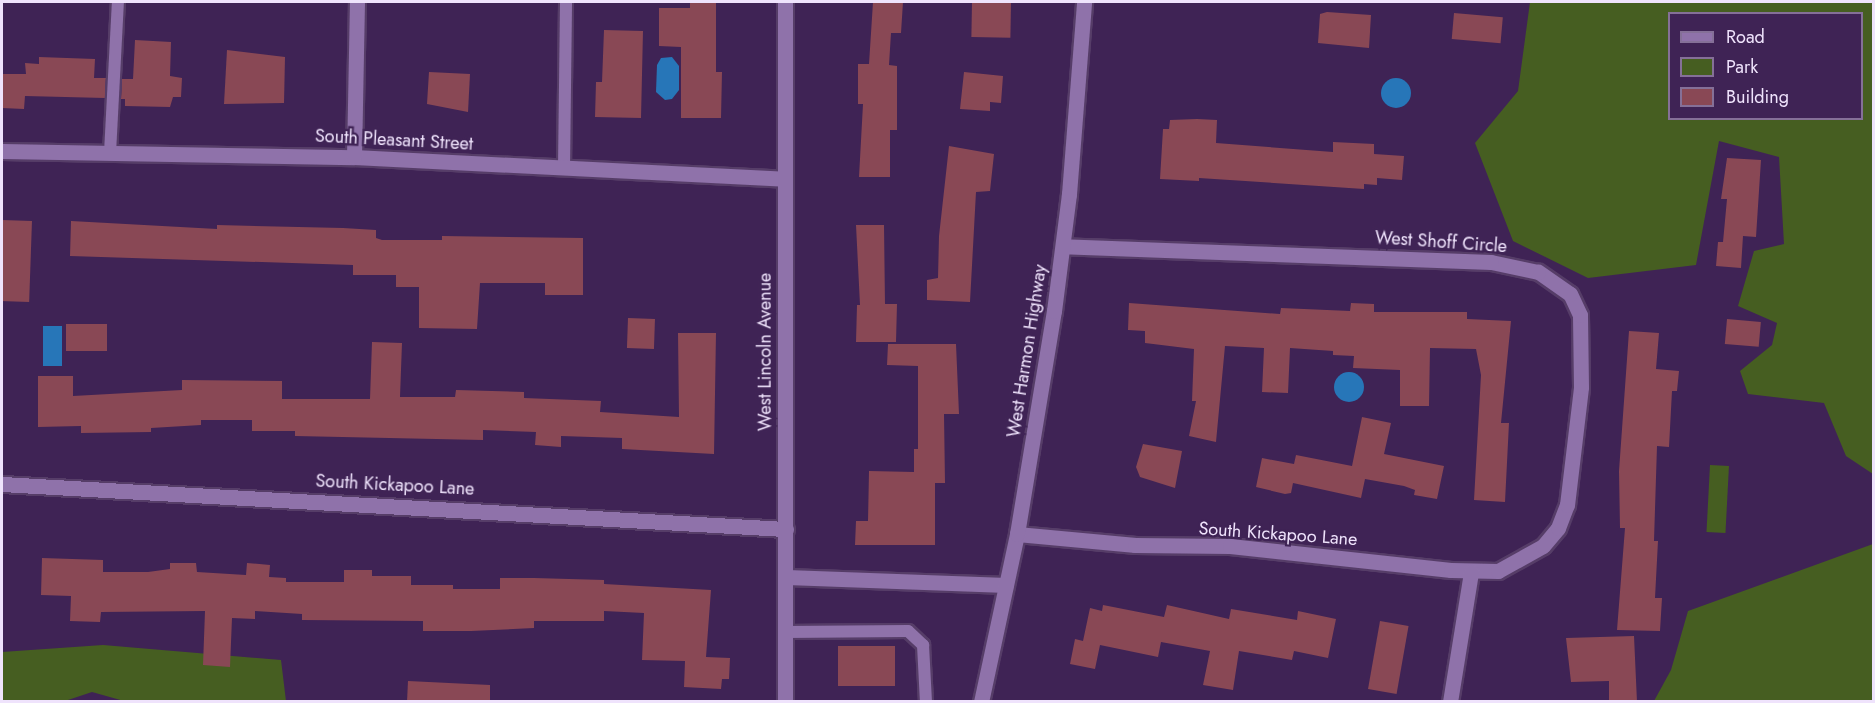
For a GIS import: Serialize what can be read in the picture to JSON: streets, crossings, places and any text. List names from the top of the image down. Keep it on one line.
{"streets":{"street":["South Pleasant Street","West Shoff Circle","West Harmon Highway","West Lincoln Avenue","South Kickapoo Lane"]},"crossings":[["South Pleasant Street","West Lincoln Avenue"],["West Shoff Circle","West Harmon Highway"],["West Shoff Circle","South Kickapoo Lane"],["West Harmon Highway","South Kickapoo Lane"],["West Lincoln Avenue","South Kickapoo Lane"]],"legend":["Road","Park","Building"]}
